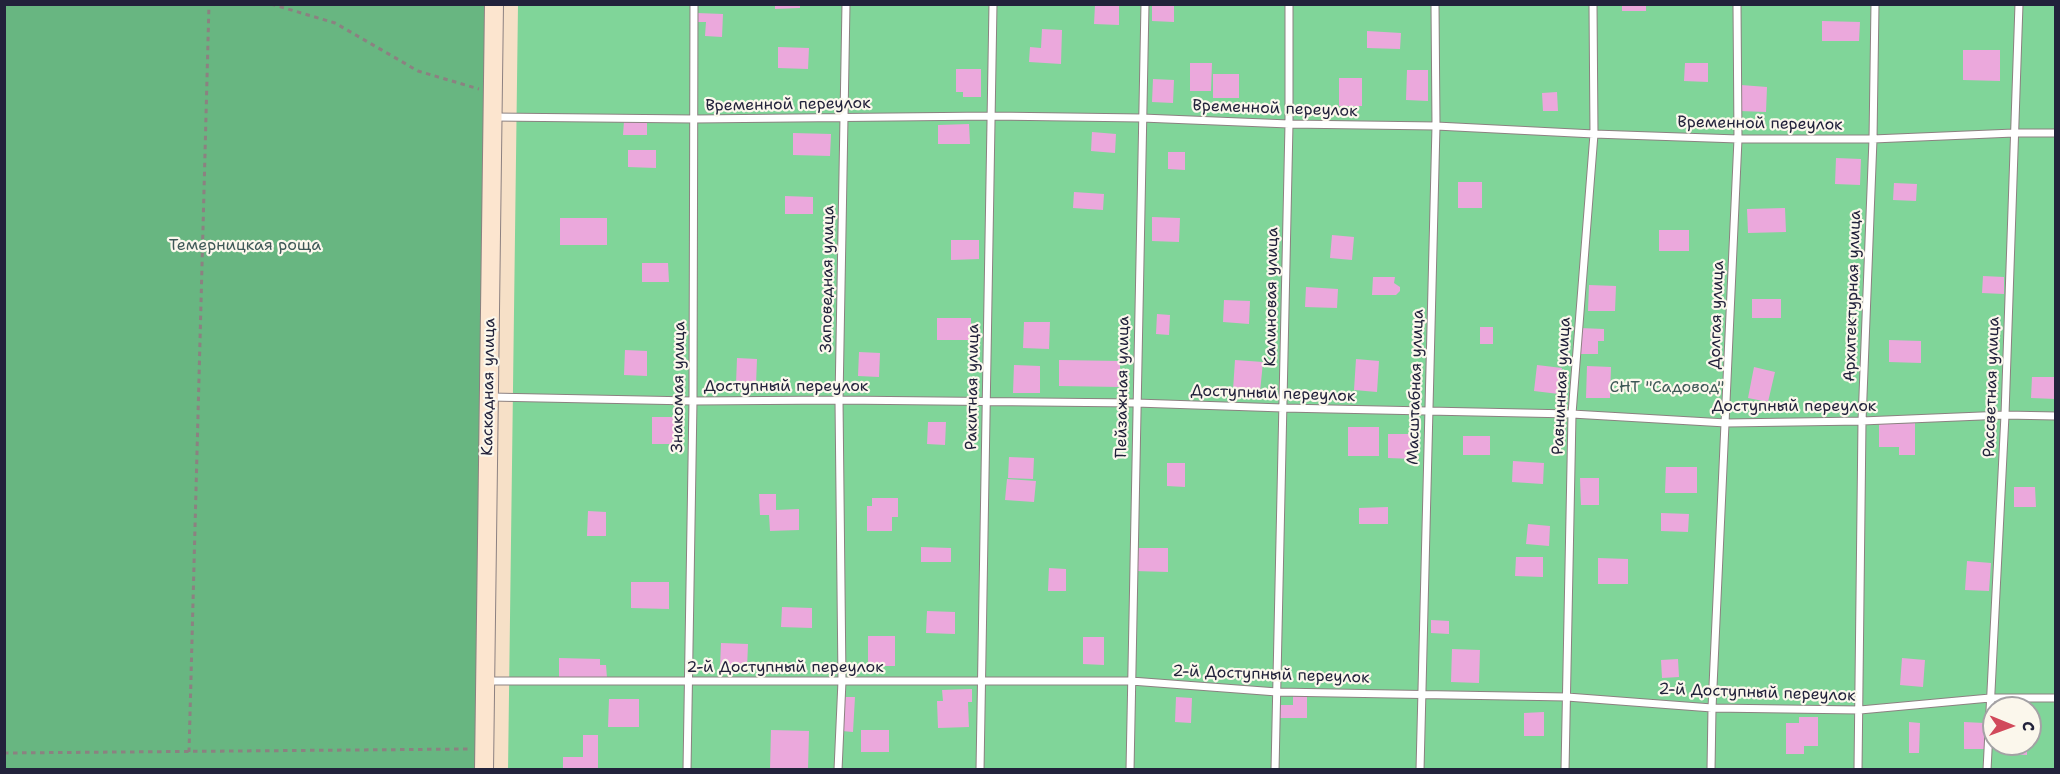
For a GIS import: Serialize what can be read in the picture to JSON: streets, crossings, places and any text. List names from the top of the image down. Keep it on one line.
{"streets":{"street":["Каскадная улица"],"lane":["Временной переулок","Заповедная улица","Архитектурная улица","Калиновая улица","Долгая улица","Равнинная улица","Знакомая улица","Доступный переулок","Ракитная улица","Пейзажная улица","Масштабная улица","Рассветная улица","2-й Доступный переулок"]},"crossings":[["Временной переулок","Заповедная улица"],["Временной переулок","Архитектурная улица"],["Временной переулок","Калиновая улица"],["Временной переулок","Долгая улица"],["Временной переулок","Равнинная улица"],["Временной переулок","Каскадная улица"],["Временной переулок","Знакомая улица"],["Временной переулок","Ракитная улица"],["Временной переулок","Пейзажная улица"],["Временной переулок","Масштабная улица"],["Временной переулок","Рассветная улица"],["Заповедная улица","Доступный переулок"],["Заповедная улица","2-й Доступный переулок"],["Архитектурная улица","Доступный переулок"],["Архитектурная улица","2-й Доступный переулок"],["Калиновая улица","Доступный переулок"],["Калиновая улица","2-й Доступный переулок"],["Долгая улица","Доступный переулок"],["Долгая улица","2-й Доступный переулок"],["Равнинная улица","Доступный переулок"],["Равнинная улица","2-й Доступный переулок"],["Каскадная улица","Доступный переулок"],["Каскадная улица","2-й Доступный переулок"],["Знакомая улица","Доступный переулок"],["Знакомая улица","2-й Доступный переулок"],["Доступный переулок","Ракитная улица"],["Доступный переулок","Пейзажная улица"],["Доступный переулок","Масштабная улица"],["Доступный переулок","Рассветная улица"],["Ракитная улица","2-й Доступный переулок"],["Пейзажная улица","2-й Доступный переулок"],["Масштабная улица","2-й Доступный переулок"]],"parks":["Темерницкая роща","СНТ \"Садовод\""],"north":"right"}
